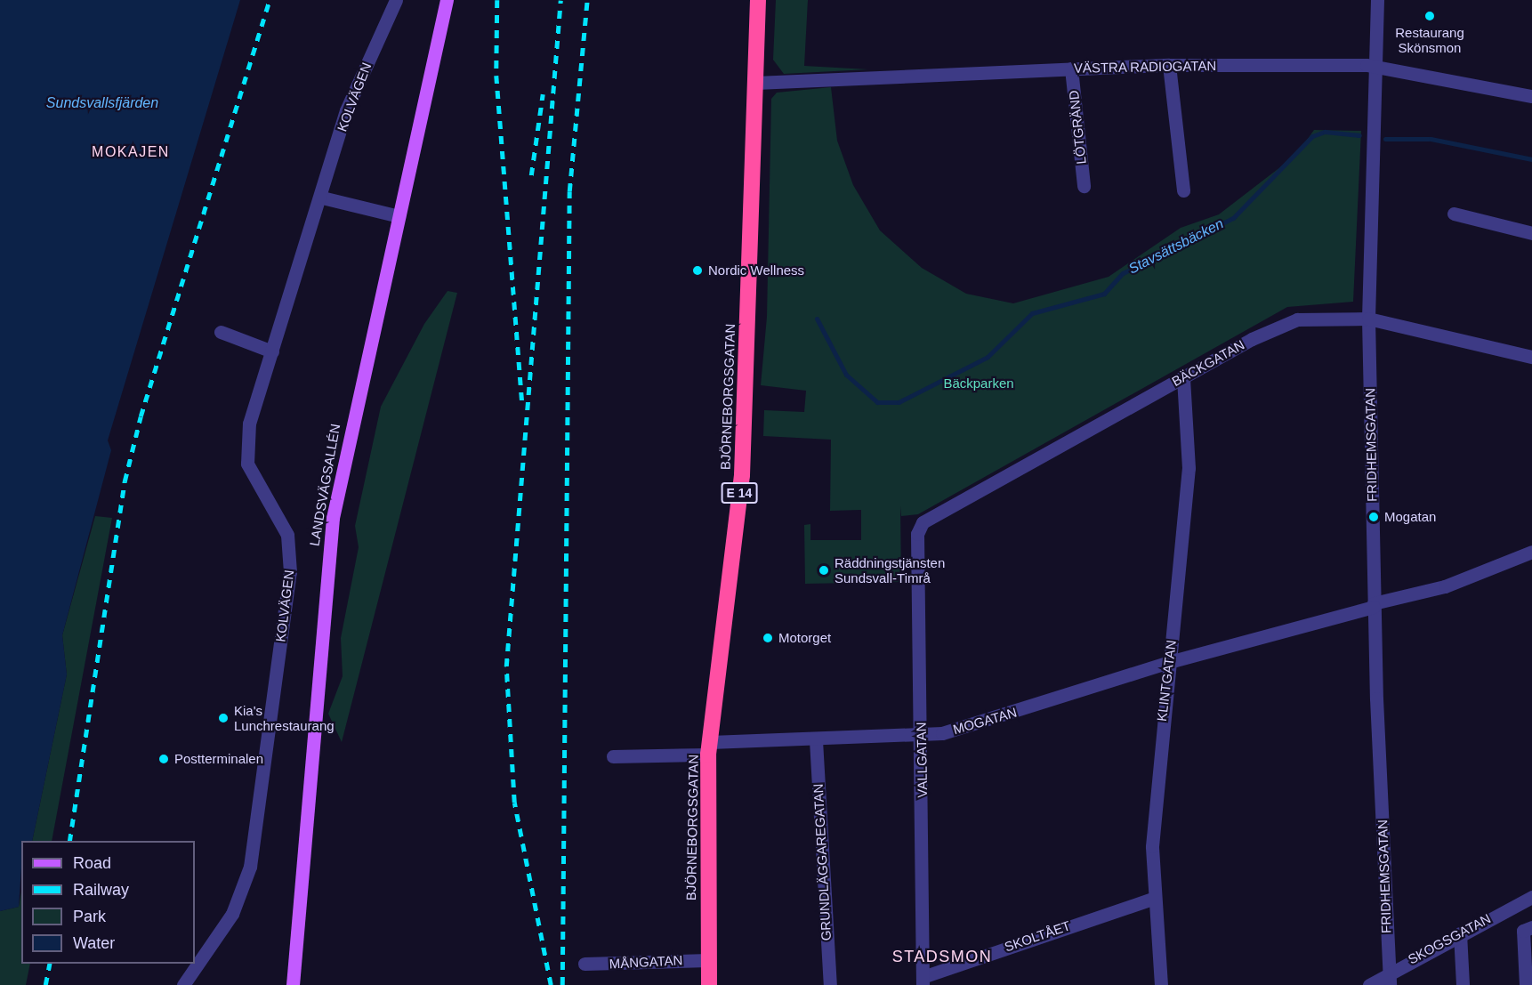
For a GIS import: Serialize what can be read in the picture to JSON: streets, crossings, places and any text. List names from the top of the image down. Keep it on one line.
{"streets":{"highway":["BJÖRNEBORGSGATAN","E 14"],"main road":["LANDSVÄGSALLÉN"],"street":["VÄSTRA RADIOGATAN","KOLVÄGEN","LÖTGRÄND","BÄCKGATAN","FRIDHEMSGATAN","KLINTGATAN","MOGATAN","VALLGATAN","GRUNDLÄGGAREGATAN","SKOLTÅET","SKOGSGATAN","MÅNGATAN"]},"crossings":[["VÄSTRA RADIOGATAN","LÖTGRÄND"],["VÄSTRA RADIOGATAN","BJÖRNEBORGSGATAN"],["VÄSTRA RADIOGATAN","FRIDHEMSGATAN"],["BÄCKGATAN","FRIDHEMSGATAN"],["BÄCKGATAN","KLINTGATAN"],["BÄCKGATAN","VALLGATAN"],["BJÖRNEBORGSGATAN","MOGATAN"],["BJÖRNEBORGSGATAN","MÅNGATAN"],["FRIDHEMSGATAN","MOGATAN"],["FRIDHEMSGATAN","SKOGSGATAN"],["KLINTGATAN","MOGATAN"],["KLINTGATAN","SKOLTÅET"],["MOGATAN","VALLGATAN"],["MOGATAN","GRUNDLÄGGAREGATAN"],["VALLGATAN","SKOLTÅET"]],"districts":["MOKAJEN","STADSMON"],"water":["Sundsvallsfjärden","Stavsättsbäcken"],"parks":["Bäckparken"],"places":["Restaurang Skönsmon","Nordic Wellness","Mogatan","Räddningstjänsten Sundsvall-Timrå","Motorget","Kia's Lunchrestaurang","Postterminalen"],"legend":["Road","Railway","Park","Water"]}
